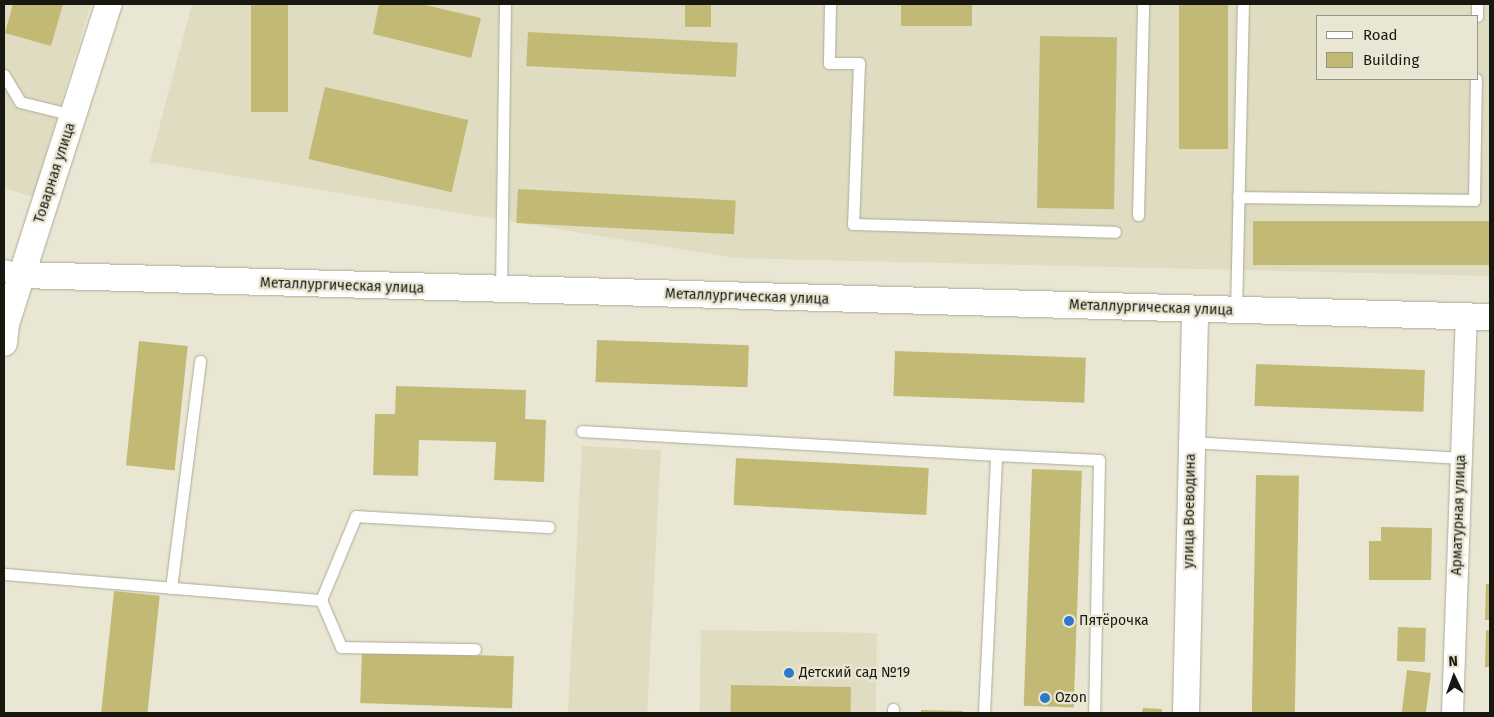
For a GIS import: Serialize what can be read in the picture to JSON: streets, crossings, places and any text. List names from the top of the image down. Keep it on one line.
{"streets":{"street":["Товарная улица","Металлургическая улица","улица Воеводина","Арматурная улица"]},"crossings":[["Товарная улица","Металлургическая улица"],["Металлургическая улица","улица Воеводина"],["Металлургическая улица","Арматурная улица"]],"places":["Пятёрочка","Детский сад №19","Ozon"],"legend":["Road","Building"],"north":"top"}
